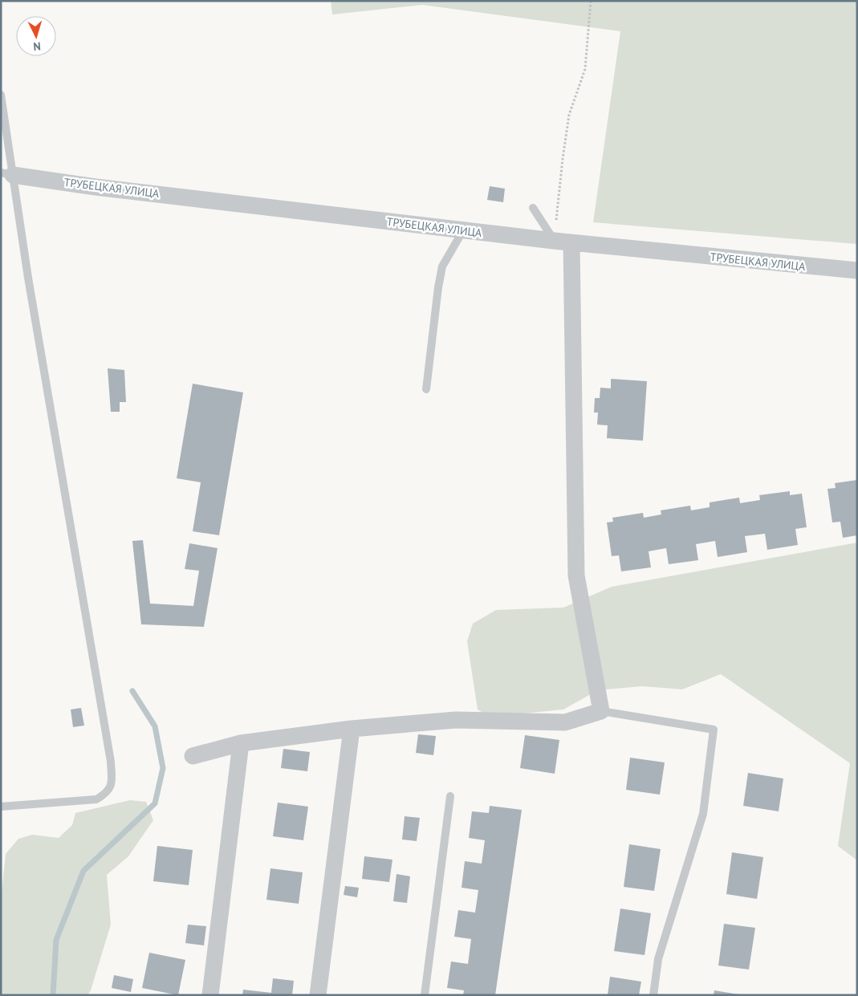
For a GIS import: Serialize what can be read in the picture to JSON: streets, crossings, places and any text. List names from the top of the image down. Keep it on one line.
{"streets":{"street":["ТРУБЕЦКАЯ УЛИЦА"]},"north":"bottom"}
